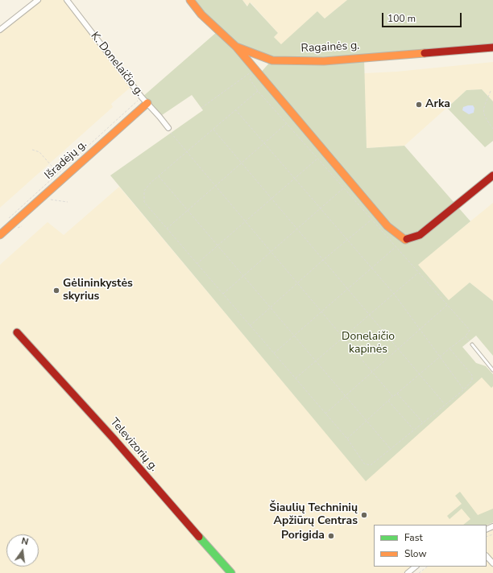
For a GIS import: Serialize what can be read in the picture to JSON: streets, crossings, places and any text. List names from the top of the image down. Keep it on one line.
{"streets":{"street":["Ragainės g.","K. Donelaičio g.","Išradėjų g.","Televizorių g."]},"crossings":[["K. Donelaičio g.","Išradėjų g."]],"parks":["Donelaičio kapinės"],"places":["Arka","Gėlininkystės skyrius","Šiaulių Techninių Apžiūrų Centras","Porigida"],"legend":["Fast","Slow"],"scale_bar":"100 m","north":"top"}
